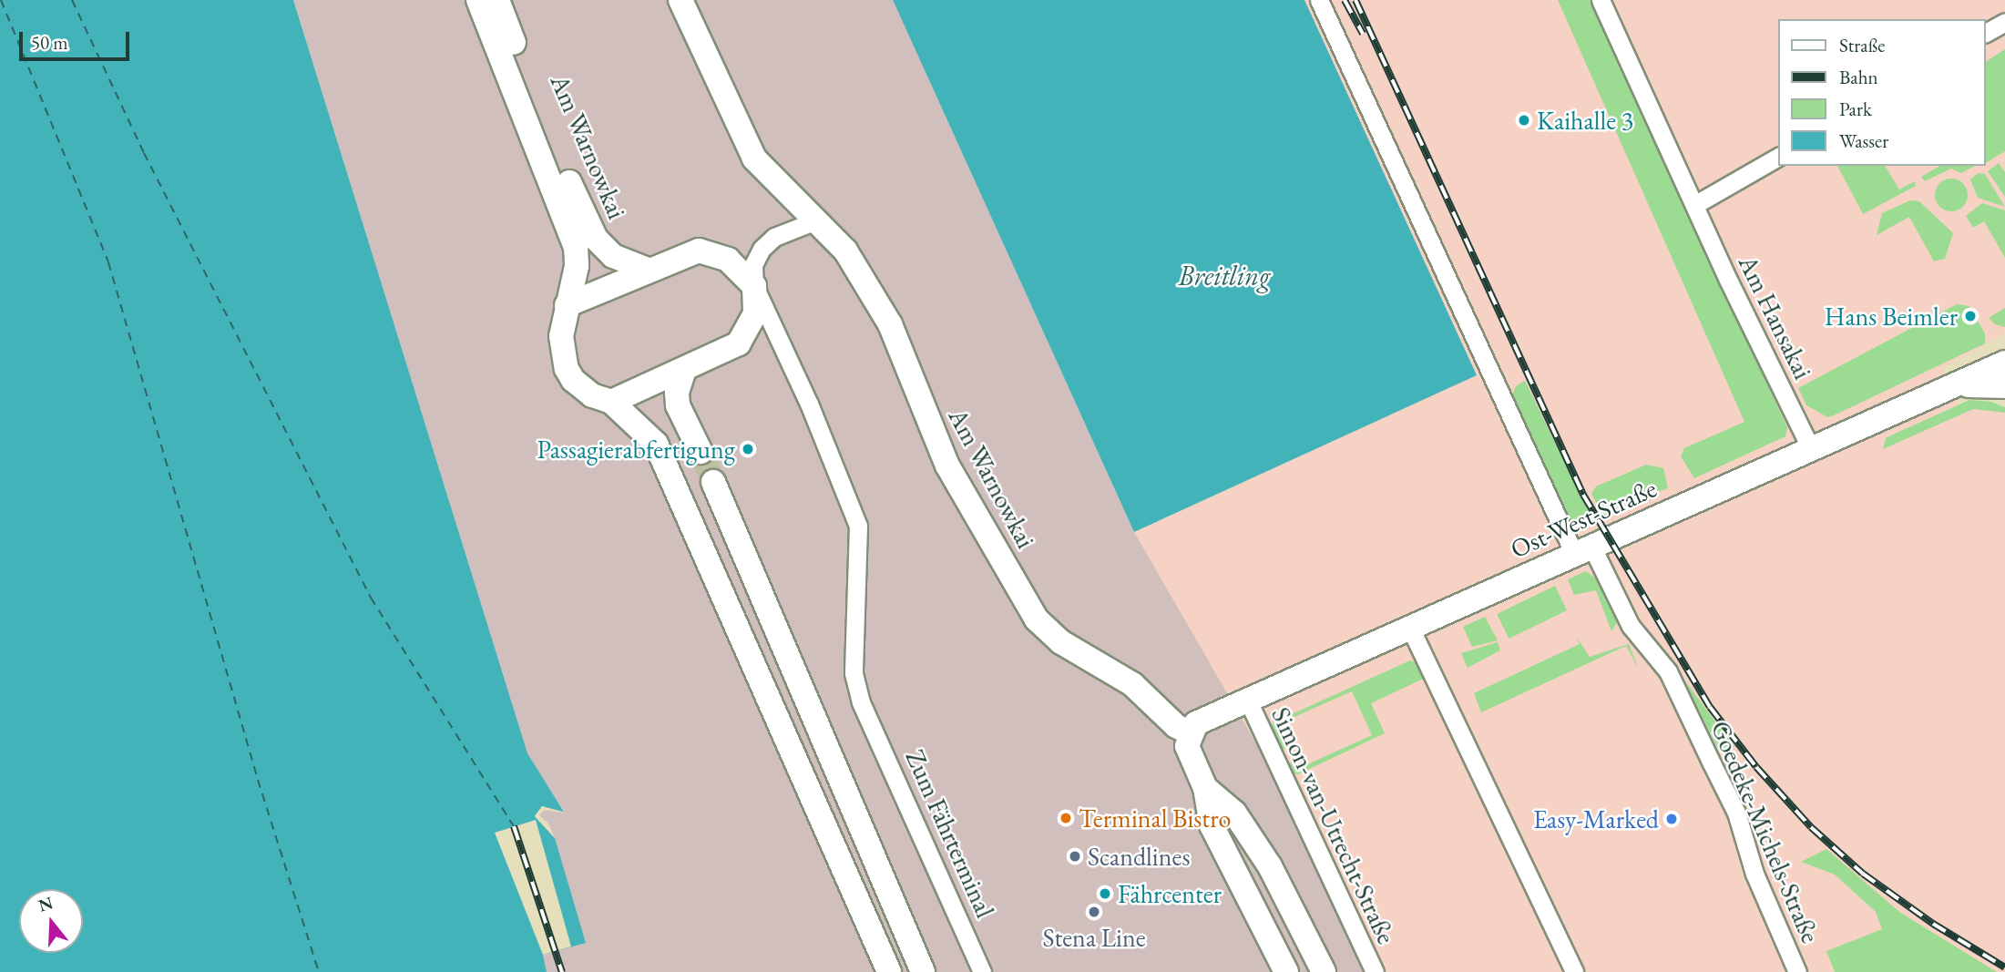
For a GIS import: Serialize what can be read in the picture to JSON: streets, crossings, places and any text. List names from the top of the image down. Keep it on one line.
{"streets":{"street":["Am Warnowkai","Am Hansakai","Ost-West-Straße","Simon-van-Utrecht-Straße","Goedeke-Michels-Straße","Zum Fährterminal"]},"crossings":[["Am Warnowkai","Ost-West-Straße"],["Am Hansakai","Ost-West-Straße"],["Ost-West-Straße","Simon-van-Utrecht-Straße"],["Ost-West-Straße","Goedeke-Michels-Straße"]],"water":["Breitling"],"places":["Kaihalle 3","Hans Beimler","Passagierabfertigung","Terminal Bistro","Easy-Marked","Scandlines","Fährcenter","Stena Line"],"legend":["Straße","Bahn","Park","Wasser"],"scale_bar":"50 m","north":"top"}
